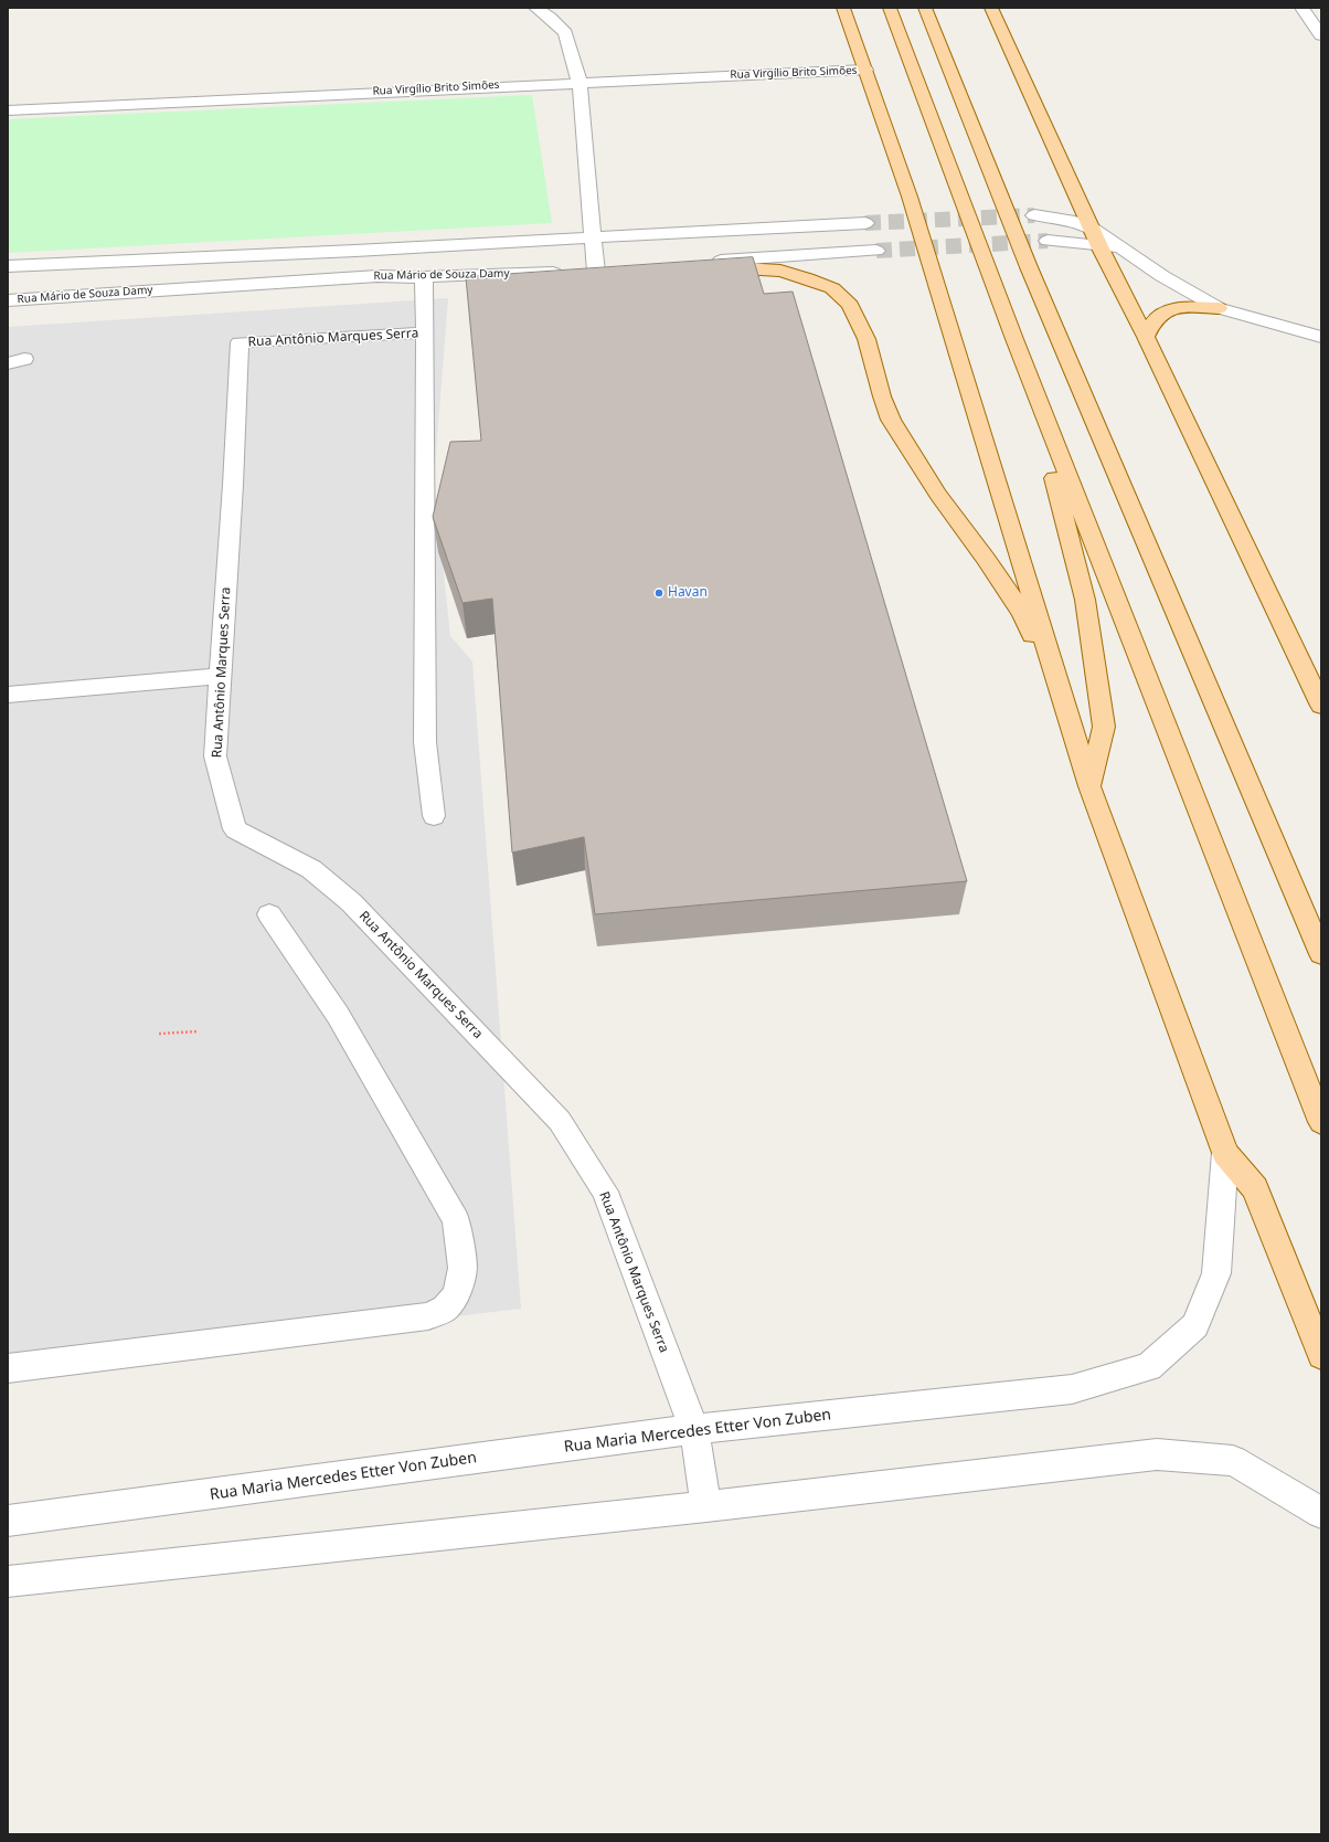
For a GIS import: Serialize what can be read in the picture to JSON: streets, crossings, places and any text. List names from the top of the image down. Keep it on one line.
{"streets":{"street":["Rua Virgílio Brito Simões","Rua Mário de Souza Damy","Rua Antônio Marques Serra","Rua Maria Mercedes Etter Von Zuben"]},"crossings":[["Rua Mário de Souza Damy","Rua Antônio Marques Serra"],["Rua Antônio Marques Serra","Rua Maria Mercedes Etter Von Zuben"]],"places":["Havan"]}
